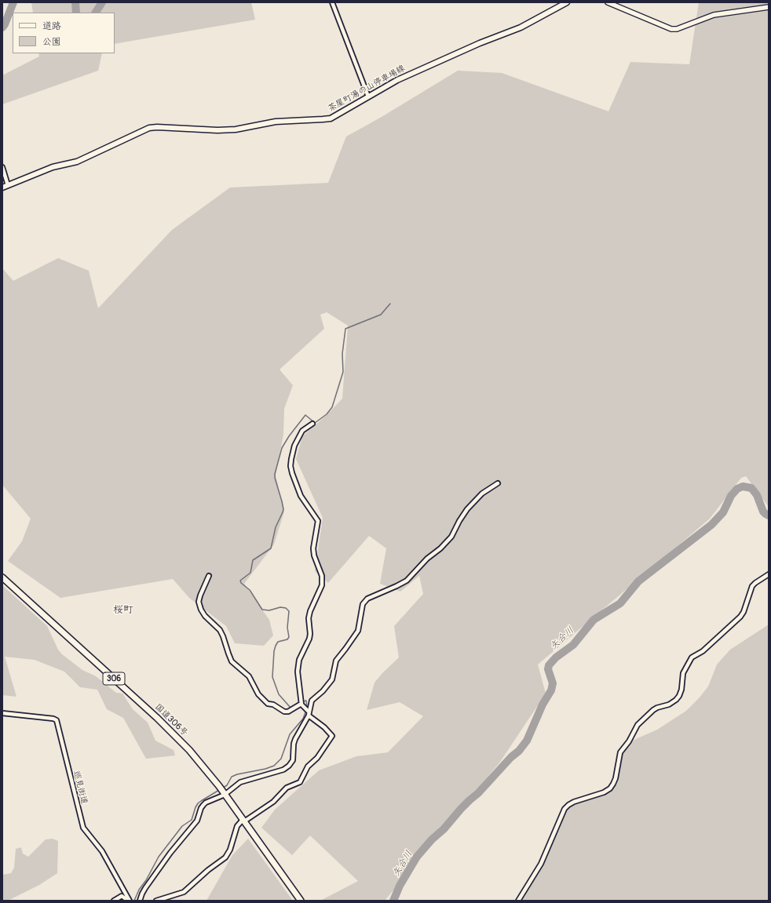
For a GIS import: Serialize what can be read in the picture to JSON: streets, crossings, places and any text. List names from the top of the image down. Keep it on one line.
{"streets":{"highway":["306","国道306号"],"main road":["茶屋町湯の山停車場線"],"street":["巡見街道"]},"districts":["桜町"],"water":["矢合川"],"legend":["道路","公園"]}
